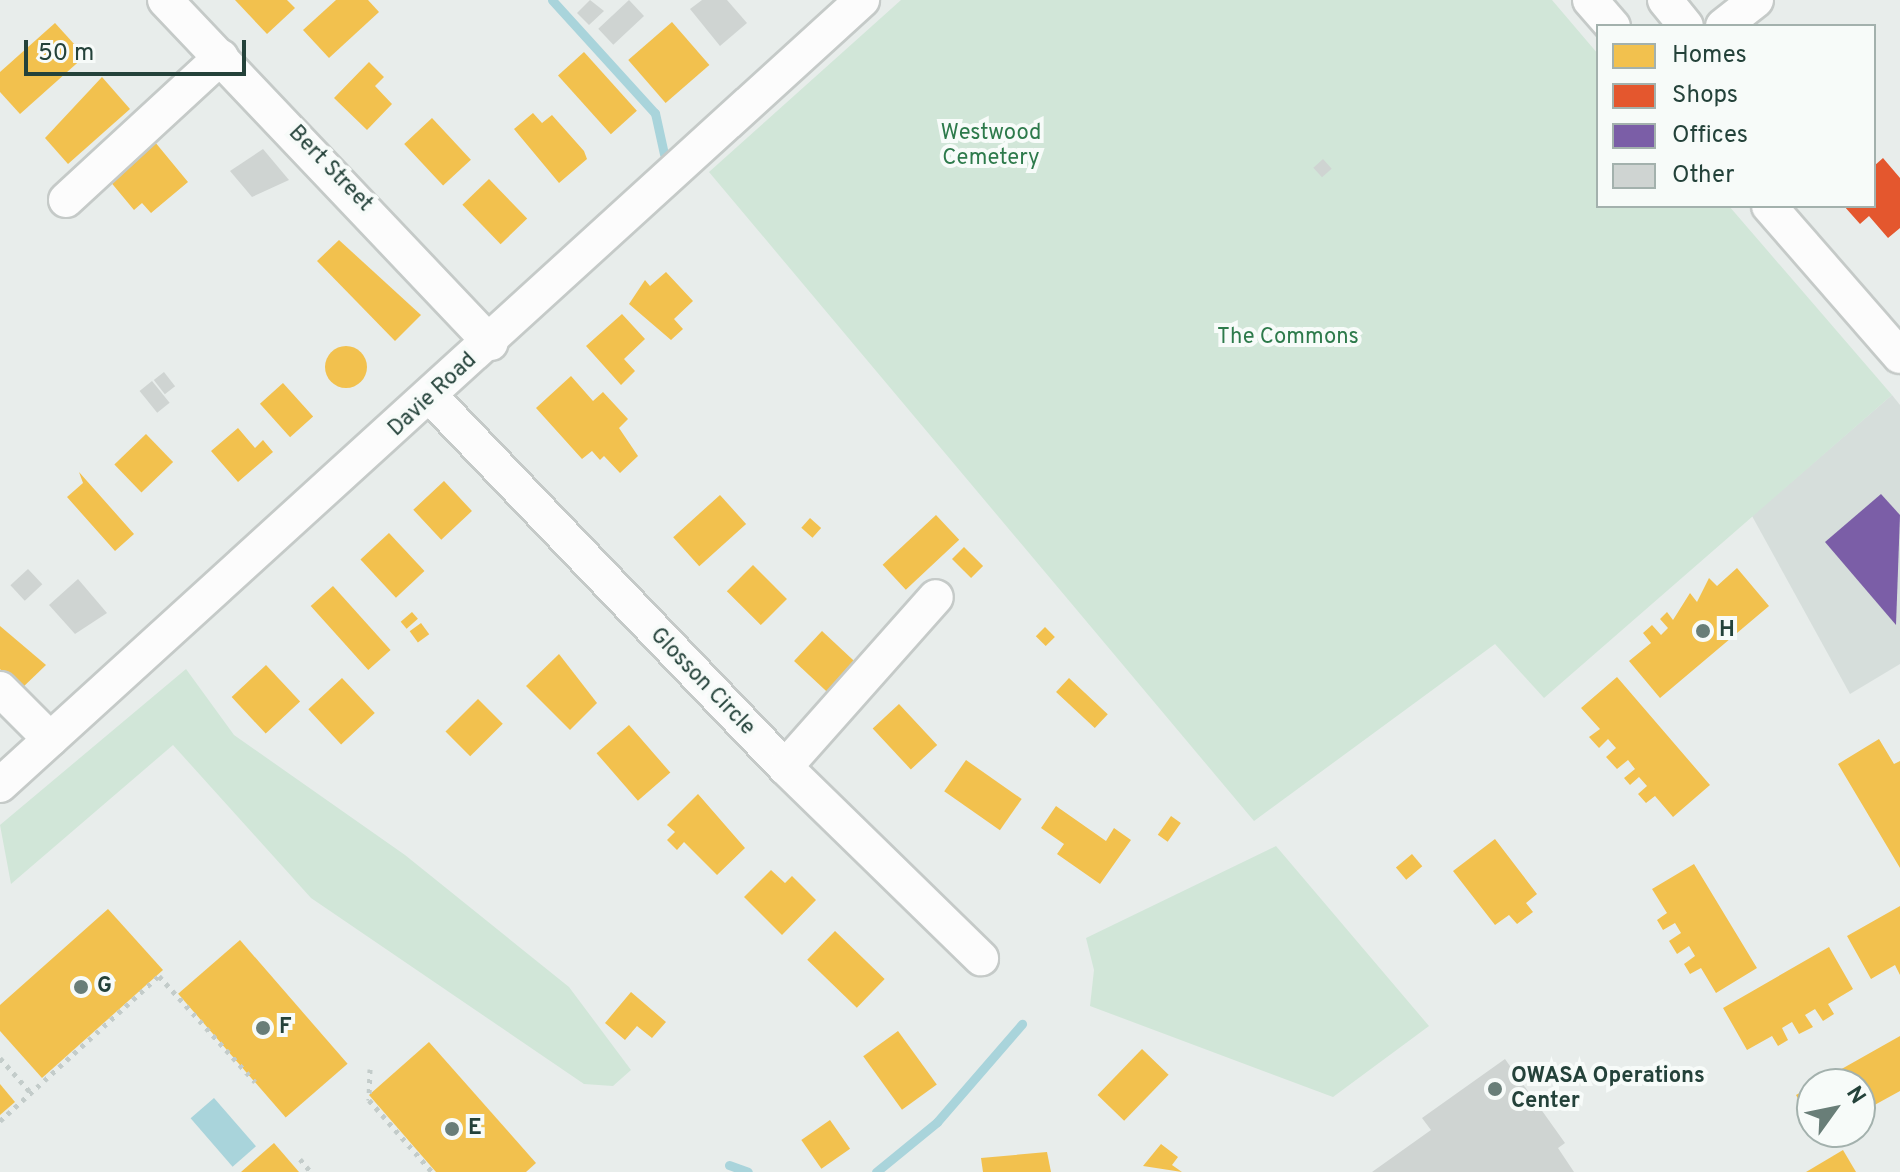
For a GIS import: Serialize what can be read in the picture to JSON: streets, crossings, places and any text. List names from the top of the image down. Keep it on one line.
{"streets":{"street":["Bert Street","Davie Road","Glosson Circle"]},"crossings":[["Bert Street","Davie Road"],["Davie Road","Glosson Circle"]],"parks":["Westwood Cemetery","The Commons"],"places":["H","G","F","OWASA Operations Center","E"],"legend":["Homes","Shops","Offices","Other"],"scale_bar":"50 m","north":"top right"}
